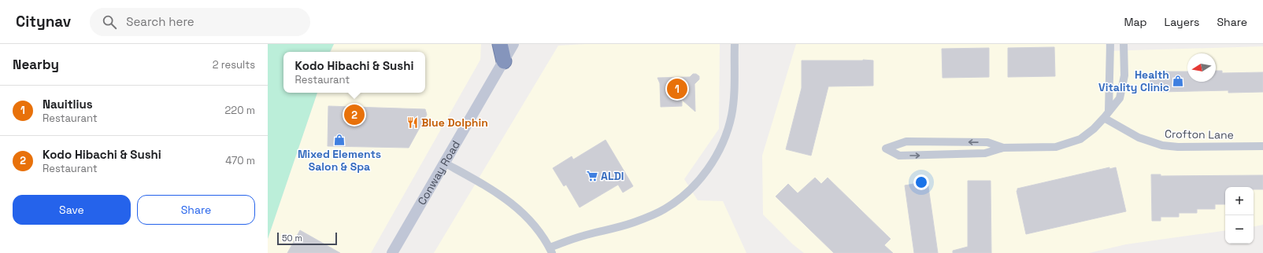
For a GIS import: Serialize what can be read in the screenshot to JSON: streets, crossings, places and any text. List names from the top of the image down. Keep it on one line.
{"streets":{"street":["Crofton Lane","Conway Road"]},"places":{"shop":["Health Vitality Clinic","Mixed Elements Salon & Spa"],"restaurant":["Blue Dolphin"],"supermarket":["ALDI"]},"scale_bar":"50 m","north":"left","page":{"header":"Citynav","search":"Search here","nav":["Map","Layers","Share"],"heading":["Nearby","2 results"],"popup":["Kodo Hibachi & Sushi","Restaurant"],"pins":["1","2"],"list":[{"mark":"1","name":"Nauitlius","note":"Restaurant","value":"220 m"},{"mark":"2","name":"Kodo Hibachi & Sushi","note":"Restaurant","value":"470 m"}],"buttons":["Save","Share"],"map_buttons":["+","−"],"scale":"50 m"}}
